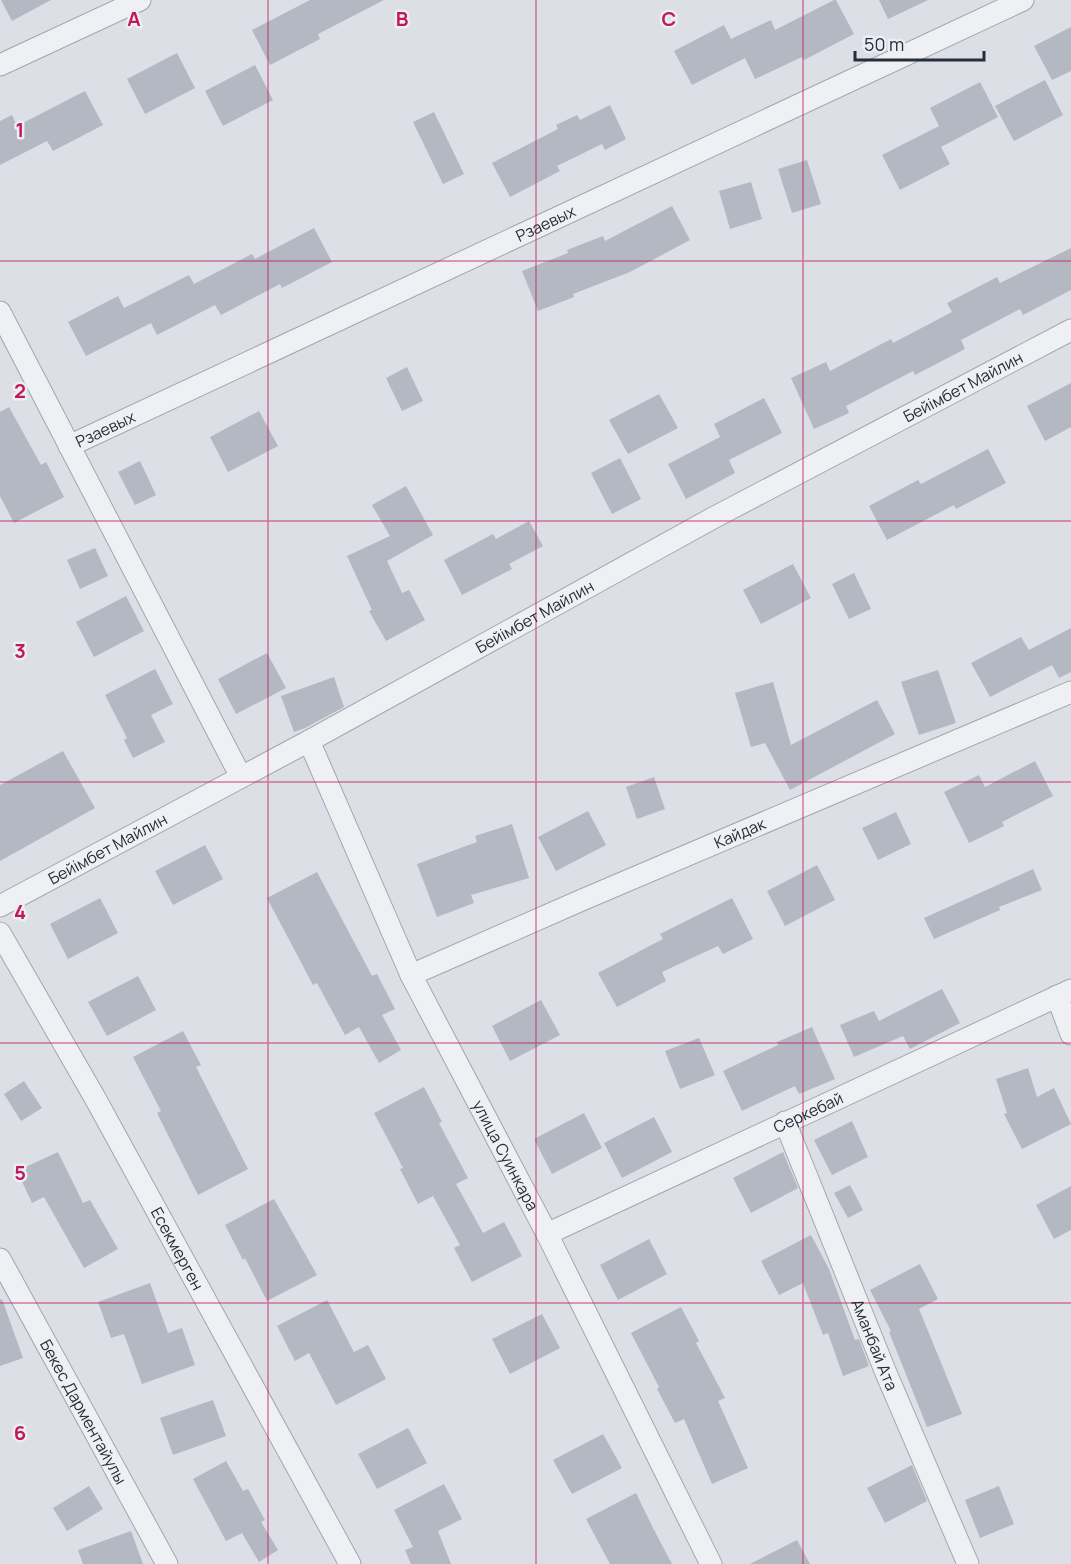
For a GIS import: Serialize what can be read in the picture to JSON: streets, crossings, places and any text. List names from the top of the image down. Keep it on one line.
{"streets":{"street":["Рзаевых","Бейімбет Майлин","Кайдак","Серкебай","улица Суинкара","Eсекмерген","Аманбай Ата","Бекес Дарментайулы"]},"crossings":[["Бейімбет Майлин","улица Суинкара"],["Кайдак","улица Суинкара"],["Серкебай","улица Суинкара"],["Серкебай","Аманбай Ата"]],"scale_bar":"50 m","grid":{"columns":["A","B","C"],"rows":["1","2","3","4","5","6"]}}
